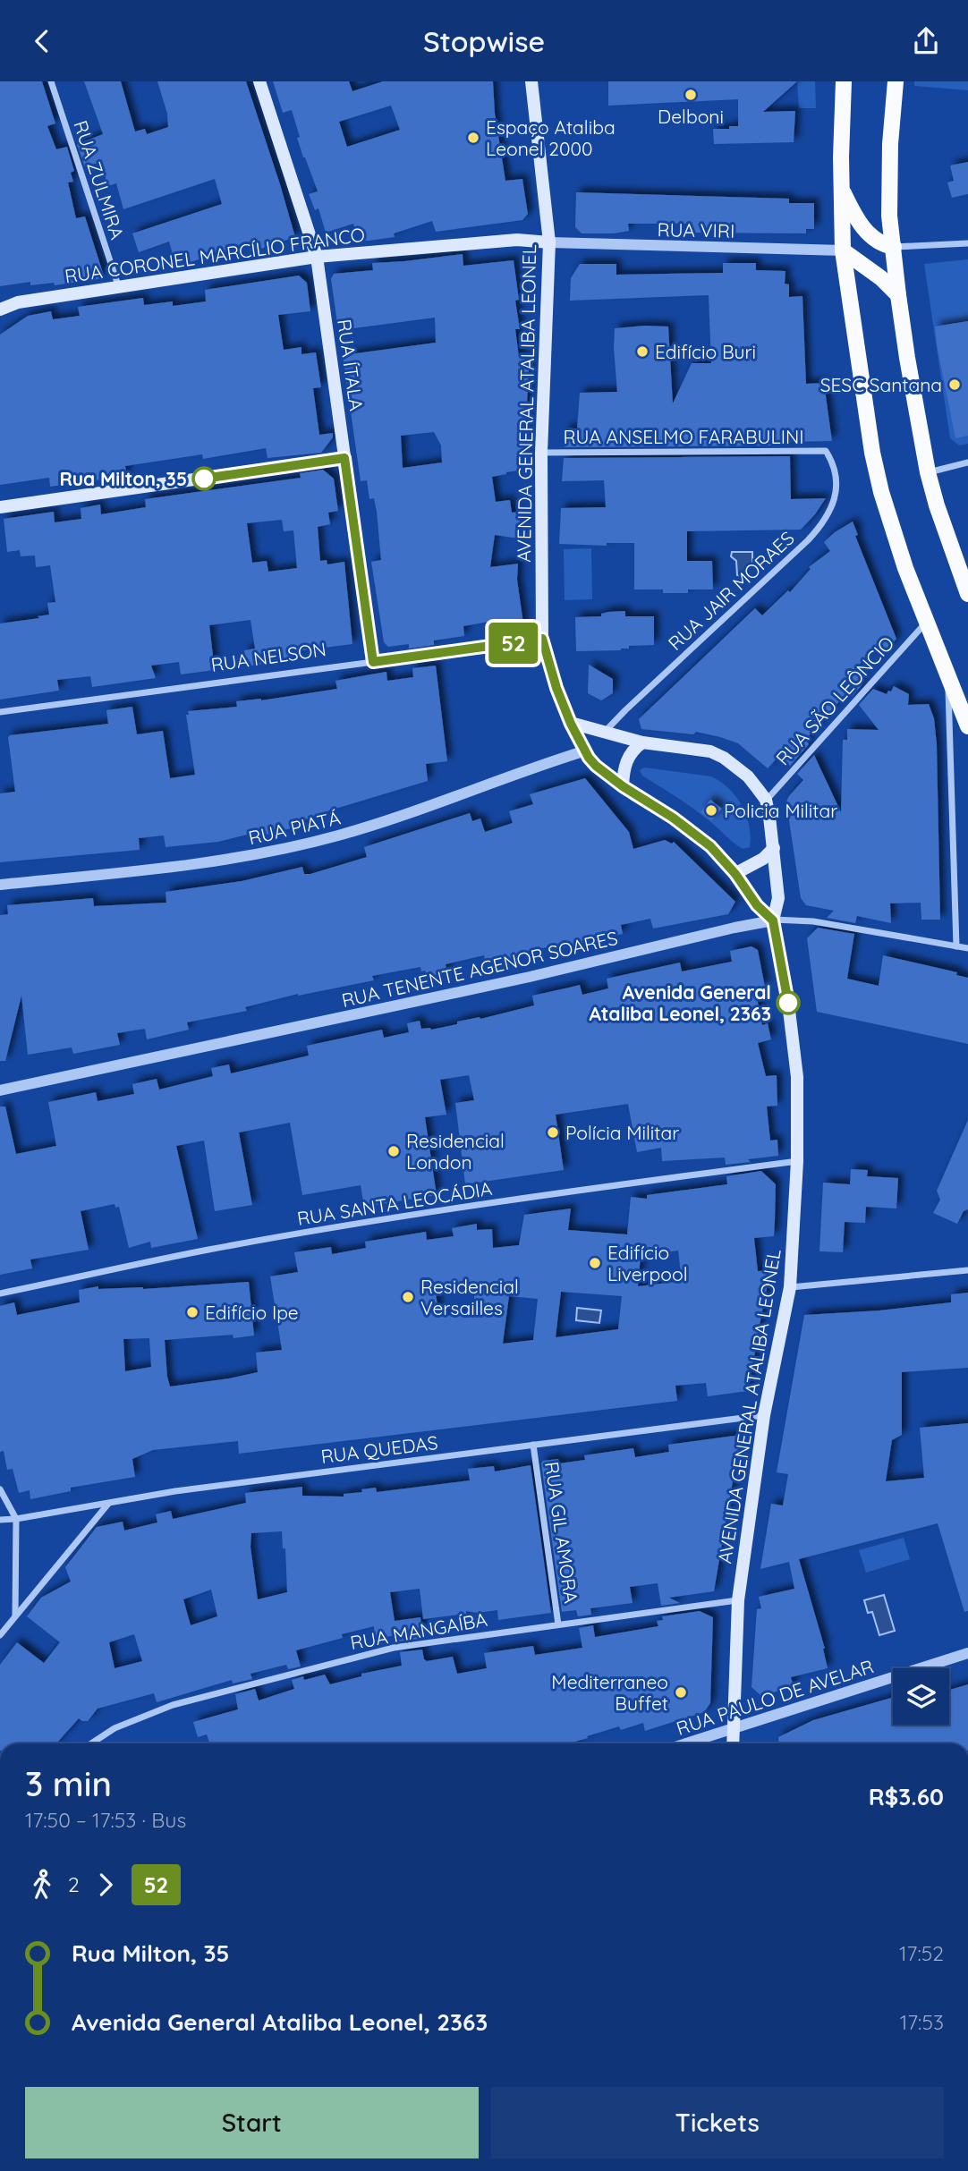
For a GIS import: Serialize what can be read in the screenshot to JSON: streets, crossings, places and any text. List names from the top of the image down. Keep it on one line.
{"streets":{"main road":["RUA CORONEL MARCÍLIO FRANCO","RUA ÍTALA","AVENIDA GENERAL ATALIBA LEONEL","RUA NELSON"],"street":["RUA ZULMIRA","RUA VIRI","RUA ANSELMO FARABULINI","RUA JAIR MORAES","RUA SÃO LEÔNCIO","RUA PIATÁ","RUA TENENTE AGENOR SOARES","RUA SANTA LEOCÁDIA","RUA QUEDAS","RUA GIL AMORA","RUA MANGAÍBA","RUA PAULO DE AVELAR"]},"crossings":[["RUA ZULMIRA","RUA CORONEL MARCÍLIO FRANCO"],["RUA VIRI","RUA CORONEL MARCÍLIO FRANCO"],["RUA VIRI","AVENIDA GENERAL ATALIBA LEONEL"],["RUA CORONEL MARCÍLIO FRANCO","RUA ÍTALA"],["RUA CORONEL MARCÍLIO FRANCO","AVENIDA GENERAL ATALIBA LEONEL"],["RUA ÍTALA","RUA NELSON"],["AVENIDA GENERAL ATALIBA LEONEL","RUA ANSELMO FARABULINI"],["AVENIDA GENERAL ATALIBA LEONEL","RUA JAIR MORAES"],["AVENIDA GENERAL ATALIBA LEONEL","RUA NELSON"],["AVENIDA GENERAL ATALIBA LEONEL","RUA SÃO LEÔNCIO"],["AVENIDA GENERAL ATALIBA LEONEL","RUA PIATÁ"],["AVENIDA GENERAL ATALIBA LEONEL","RUA TENENTE AGENOR SOARES"],["AVENIDA GENERAL ATALIBA LEONEL","RUA SANTA LEOCÁDIA"],["AVENIDA GENERAL ATALIBA LEONEL","RUA QUEDAS"],["AVENIDA GENERAL ATALIBA LEONEL","RUA MANGAÍBA"],["AVENIDA GENERAL ATALIBA LEONEL","RUA PAULO DE AVELAR"],["RUA ANSELMO FARABULINI","RUA JAIR MORAES"],["RUA QUEDAS","RUA GIL AMORA"],["RUA GIL AMORA","RUA MANGAÍBA"]],"places":["Delboni","Espaço Ataliba Leonel 2000","Edifício Buri","SESC Santana","Rua Milton, 35","Policia Militar","Avenida General Ataliba Leonel, 2363","Polícia Militar","Residencial London","Edifício Liverpool","Residencial Versailles","Edifício Ipe","Mediterraneo Buffet"],"lines":["bus line 52"],"page":{"header":"Stopwise","on_map":"52","heading":["3 min","17:50 – 17:53 · Bus","R$3.60"],"legs":["2","52"],"list":[{"name":"Rua Milton, 35","value":"17:52"},{"name":"Avenida General Ataliba Leonel, 2363","value":"17:53"}],"buttons":["Start","Tickets"]}}
